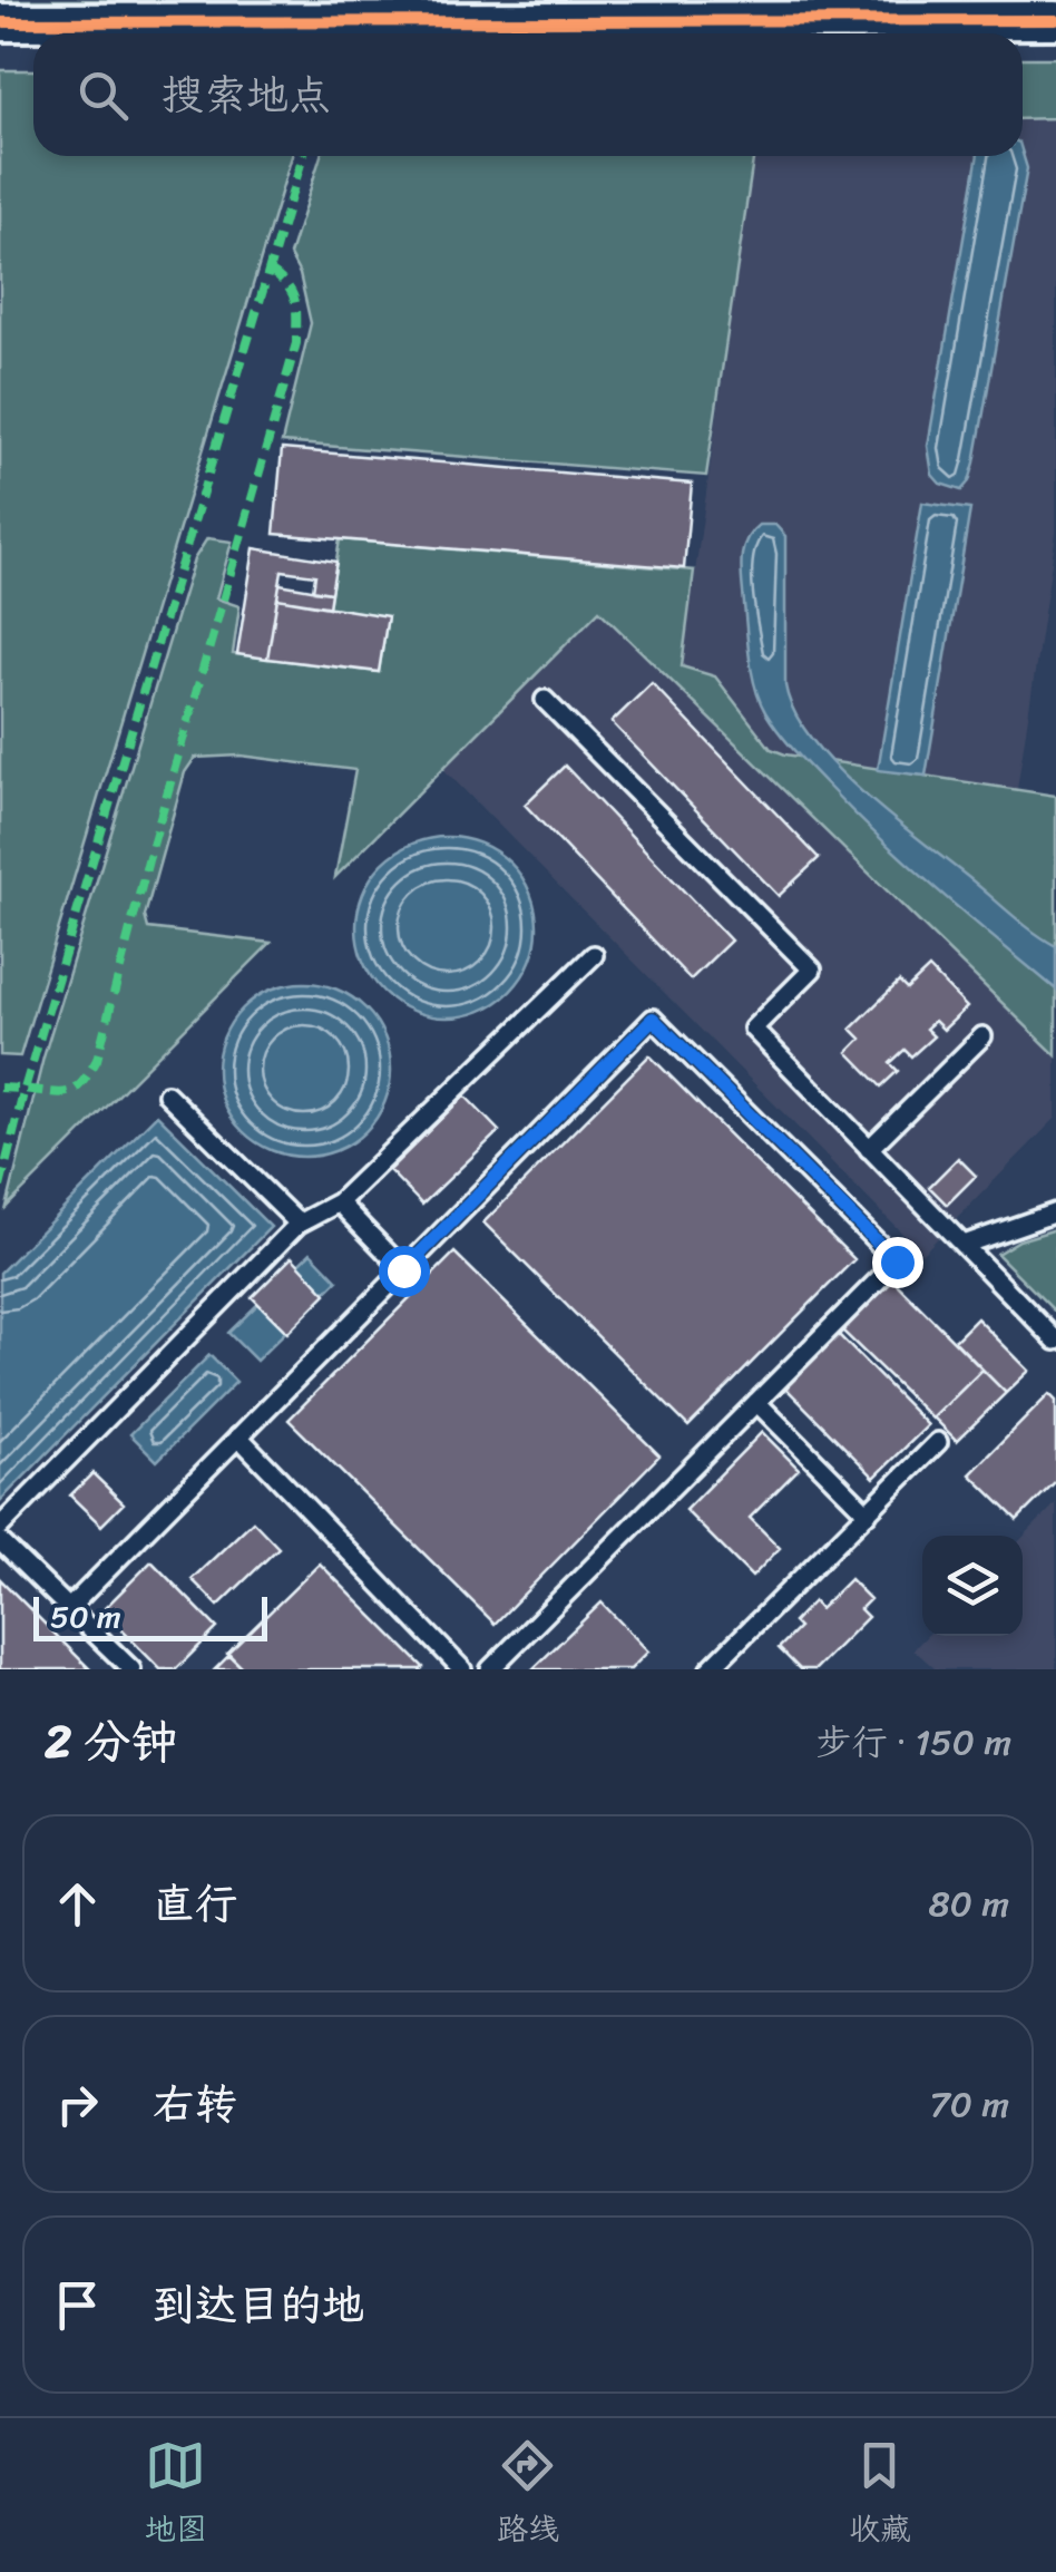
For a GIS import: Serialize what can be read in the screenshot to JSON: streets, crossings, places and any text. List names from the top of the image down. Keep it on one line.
{"scale_bar":"50 m","page":{"search":"搜索地点","scale":"50 m","heading":["2 分钟","步行 · 150 m"],"list":[["直行","80 m"],["右转","70 m"],"到达目的地"],"nav":["地图","路线","收藏"]}}
